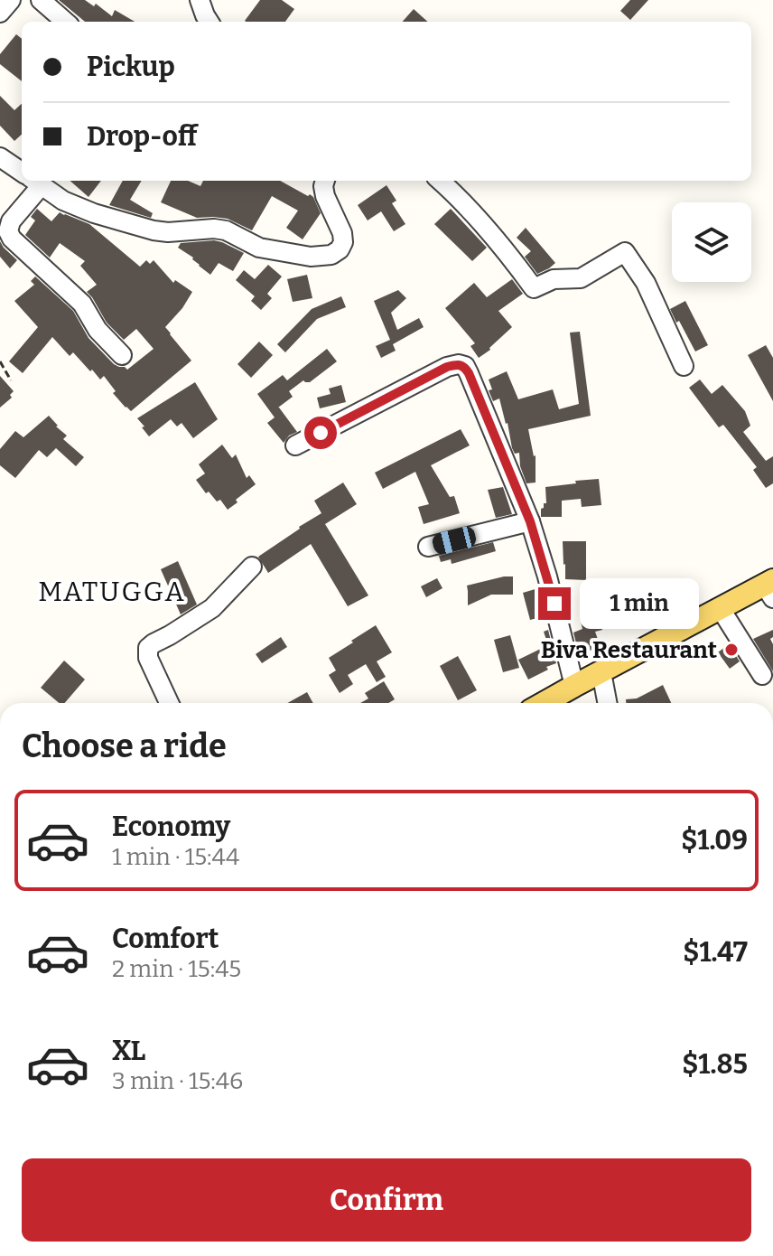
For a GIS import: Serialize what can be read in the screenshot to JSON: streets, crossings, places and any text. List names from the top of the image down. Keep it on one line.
{"districts":["MATUGGA"],"places":["Biva Restaurant"],"page":{"banner":["Pickup","Drop-off"],"bubble":"1 min","heading":"Choose a ride","list":[{"name":"Economy","note":"1 min · 15:44","value":"$1.09"},{"name":"Comfort","note":"2 min · 15:45","value":"$1.47"},{"name":"XL","note":"3 min · 15:46","value":"$1.85"}],"buttons":"Confirm"}}
